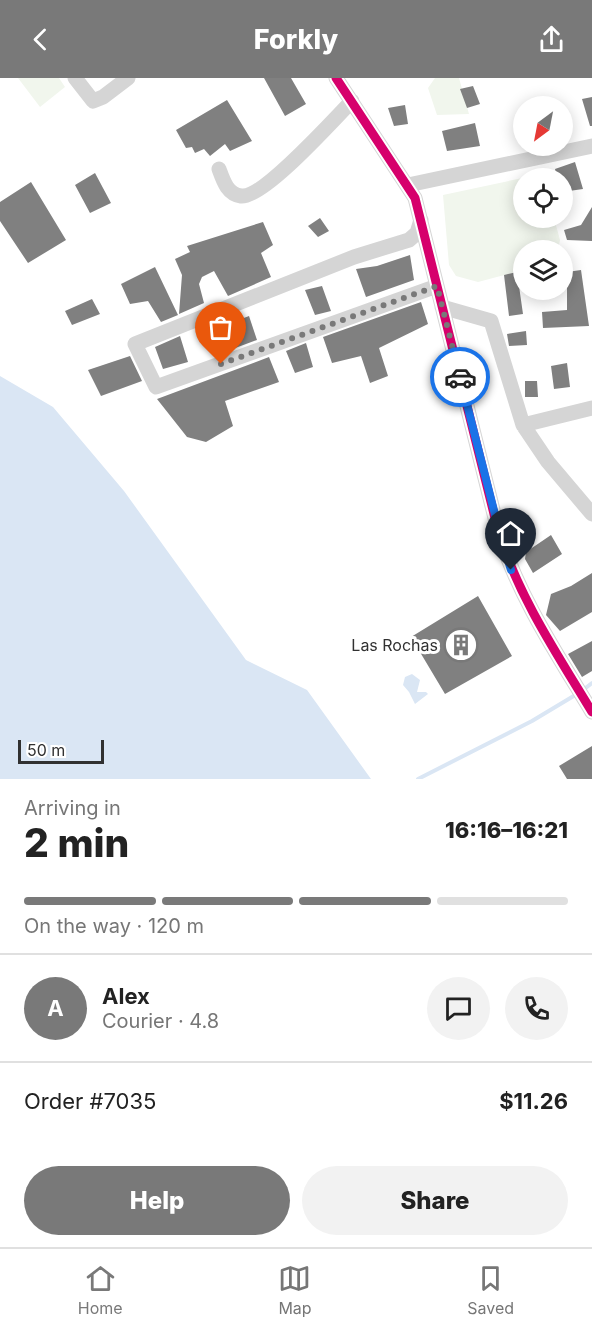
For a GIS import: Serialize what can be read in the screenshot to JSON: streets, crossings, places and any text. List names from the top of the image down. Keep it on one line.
{"places":{"building":["Las Rochas"]},"scale_bar":"50 m","north":"bottom left","page":{"header":"Forkly","scale":"50 m","heading":["2 min","Arriving in","16:16–16:21"],"panel":["Alex","Courier · 4.8","Order #7035","$11.26"],"bar":"On the way · 120 m","round":"A","buttons":["Help","Share"],"tabs":["Home","Map","Saved"]}}
